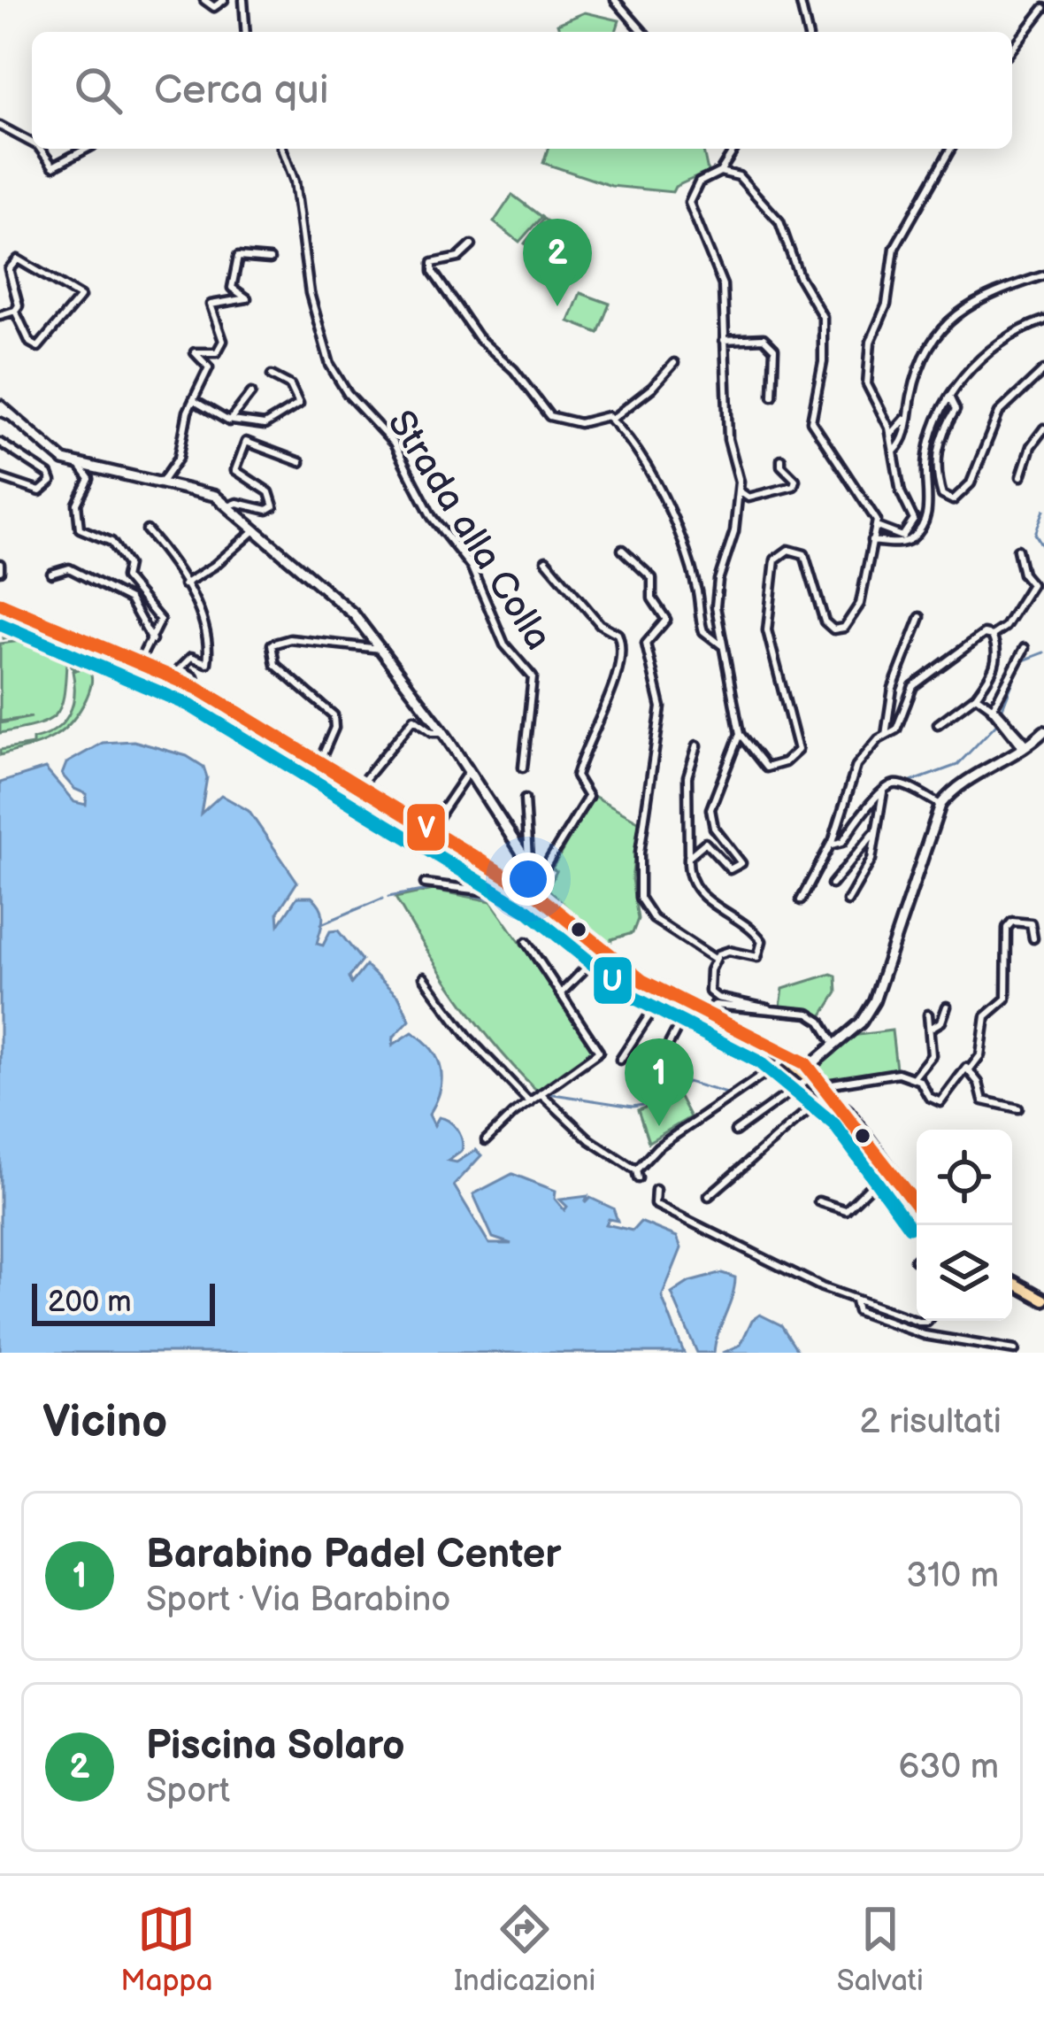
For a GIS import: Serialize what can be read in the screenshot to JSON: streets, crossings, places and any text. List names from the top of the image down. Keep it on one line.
{"streets":{"street":["Strada alla Colla"]},"lines":["transit line V","transit line U"],"scale_bar":"200 m","page":{"search":"Cerca qui","pins":["2","1"],"scale":"200 m","heading":["Vicino","2 risultati"],"list":[{"mark":"1","name":"Barabino Padel Center","note":"Sport · Via Barabino","value":"310 m"},{"mark":"2","name":"Piscina Solaro","note":"Sport","value":"630 m"}],"nav":["Mappa","Indicazioni","Salvati"]}}
